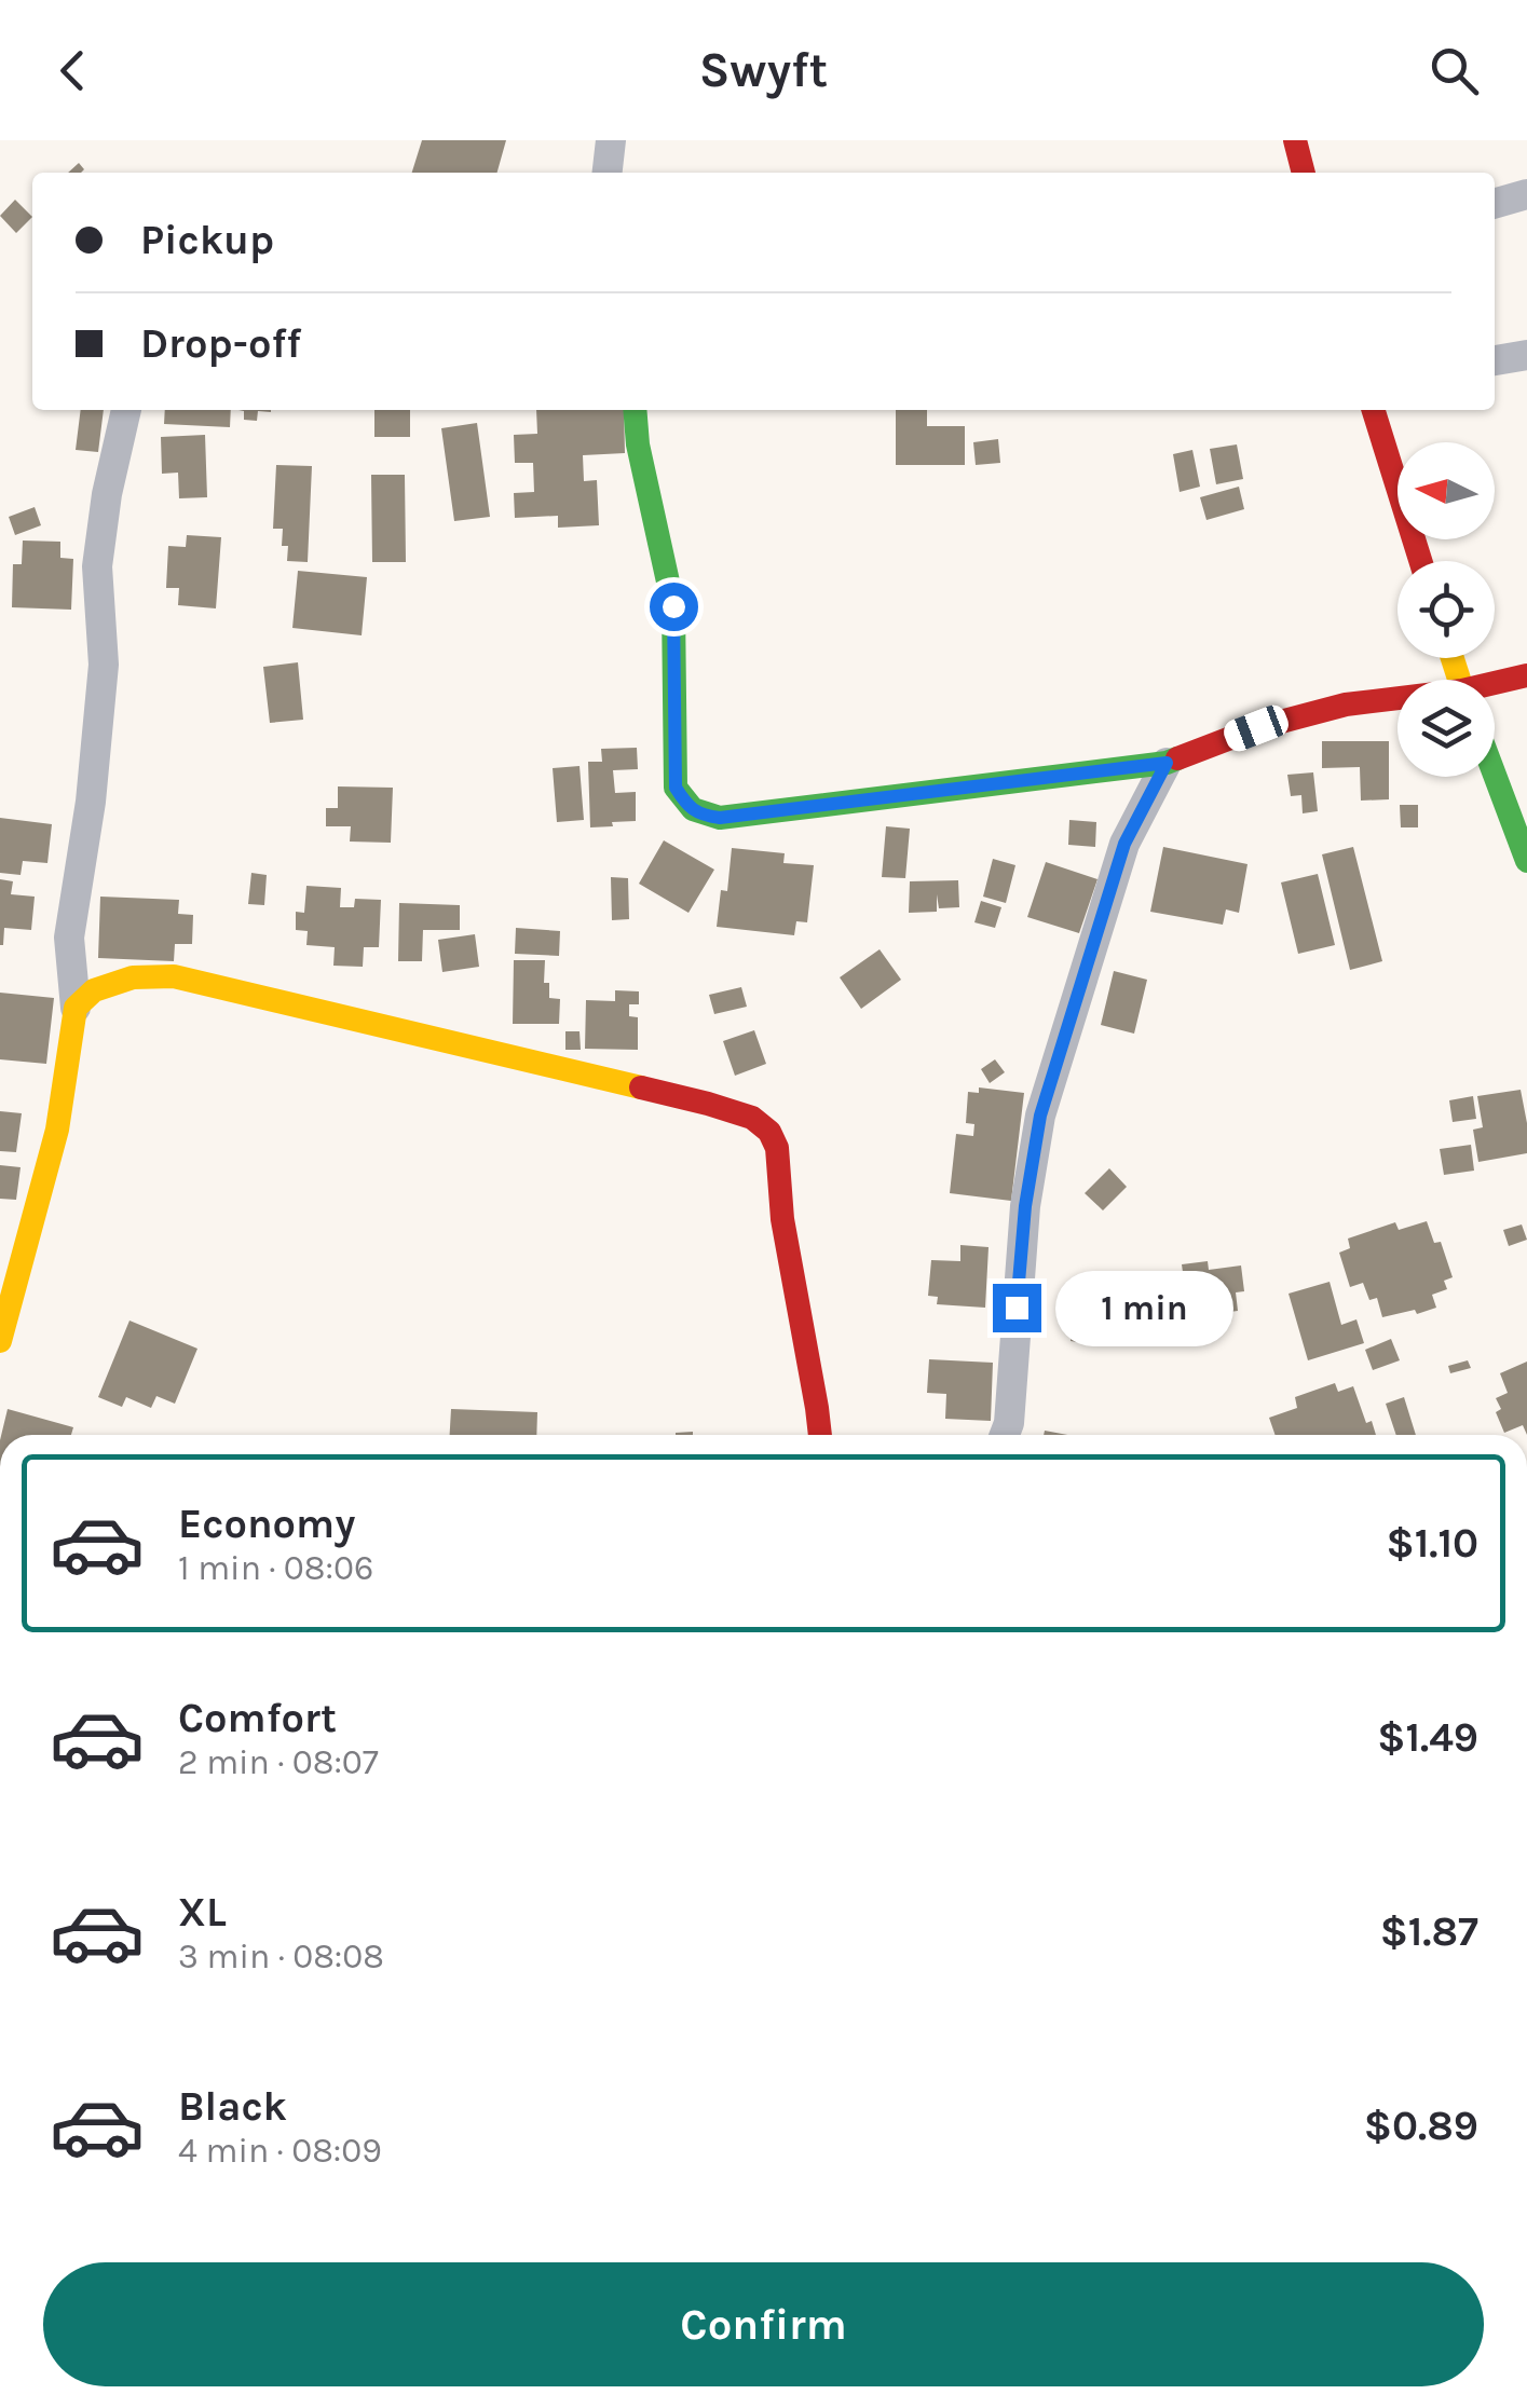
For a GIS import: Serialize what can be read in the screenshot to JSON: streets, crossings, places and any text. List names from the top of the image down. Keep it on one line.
{"north":"left","page":{"header":"Swyft","banner":["Pickup","Drop-off"],"bubble":"1 min","list":[{"name":"Economy","note":"1 min · 08:06","value":"$1.10"},{"name":"Comfort","note":"2 min · 08:07","value":"$1.49"},{"name":"XL","note":"3 min · 08:08","value":"$1.87"},{"name":"Black","note":"4 min · 08:09","value":"$0.89"}],"buttons":"Confirm"}}
